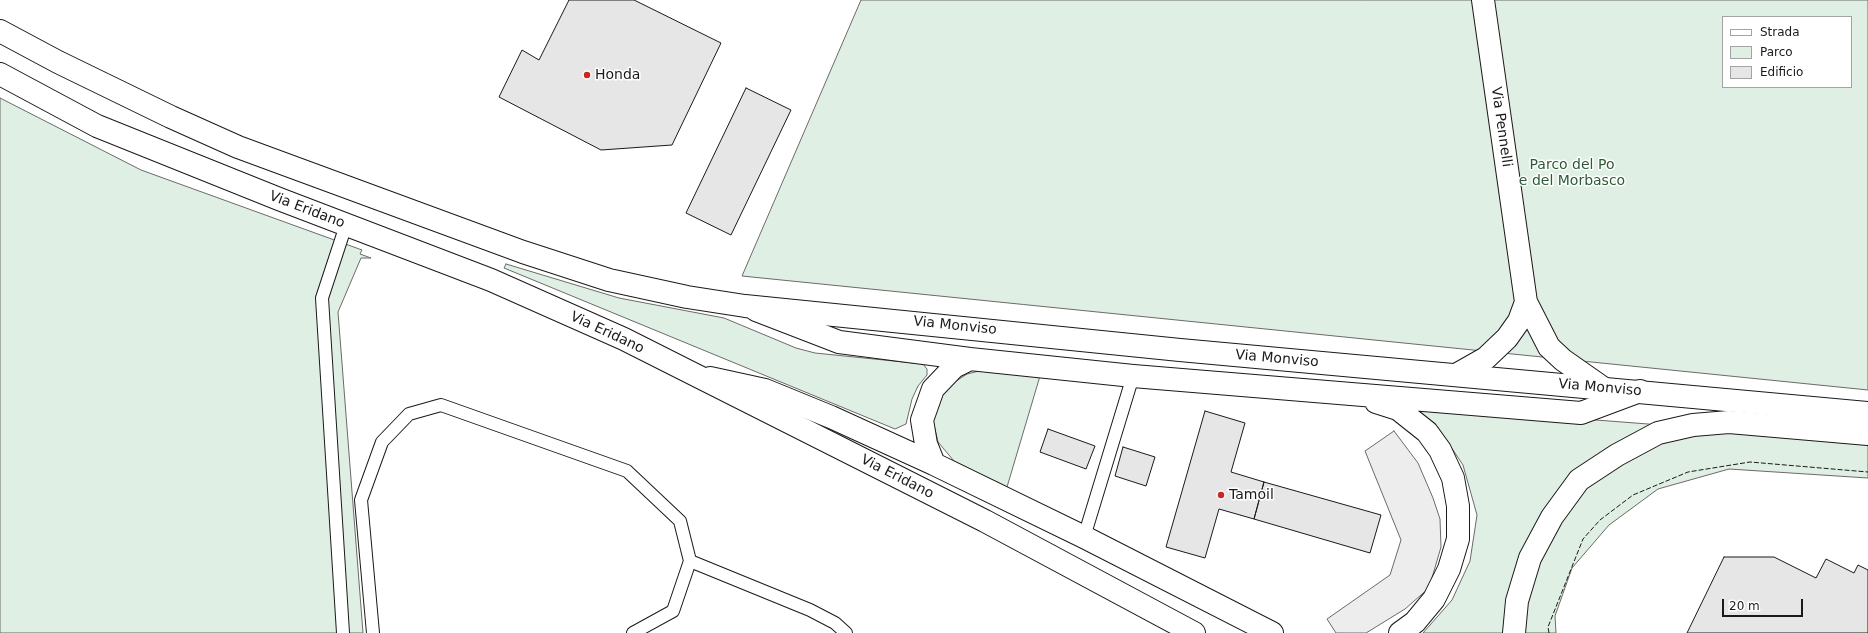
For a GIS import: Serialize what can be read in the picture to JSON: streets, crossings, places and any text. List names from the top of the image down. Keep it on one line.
{"streets":{"main road":["Via Pennelli","Via Eridano","Via Monviso"]},"crossings":[["Via Pennelli","Via Monviso"]],"parks":["Parco del Po e del Morbasco"],"places":["Honda","Tamoil"],"legend":["Strada","Parco","Edificio"],"scale_bar":"20 m"}
